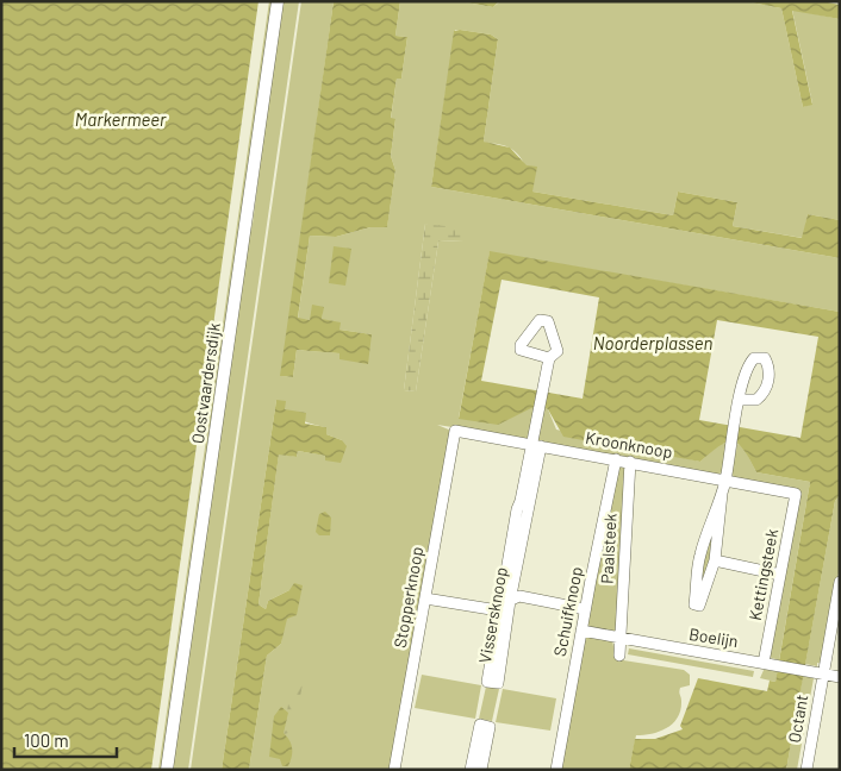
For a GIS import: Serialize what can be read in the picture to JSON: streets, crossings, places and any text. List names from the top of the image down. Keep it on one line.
{"streets":{"main road":["Oostvaardersdijk"],"street":["Kroonknoop","Paalsteek","Kettingsteek","Stopperknoop","Schuifknoop","Vissersknoop","Boelijn","Octant"]},"crossings":[["Kroonknoop","Paalsteek"],["Kroonknoop","Kettingsteek"],["Kroonknoop","Stopperknoop"],["Kroonknoop","Schuifknoop"],["Kroonknoop","Vissersknoop"],["Paalsteek","Boelijn"],["Kettingsteek","Boelijn"],["Schuifknoop","Boelijn"],["Boelijn","Octant"]],"water":["Markermeer","Noorderplassen"],"scale_bar":"100 m"}
